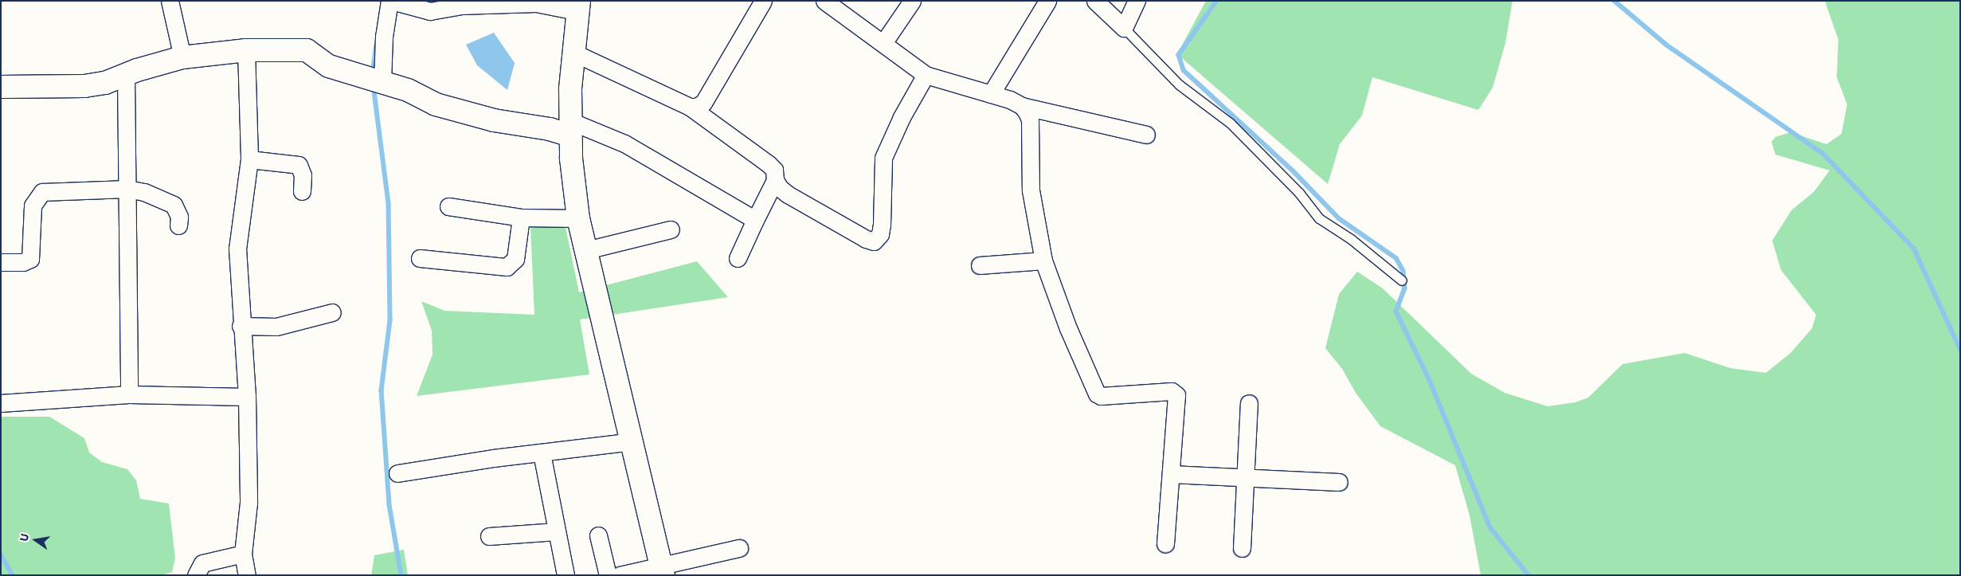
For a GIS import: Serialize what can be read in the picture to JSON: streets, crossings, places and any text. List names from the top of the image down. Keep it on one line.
{"north":"left"}
